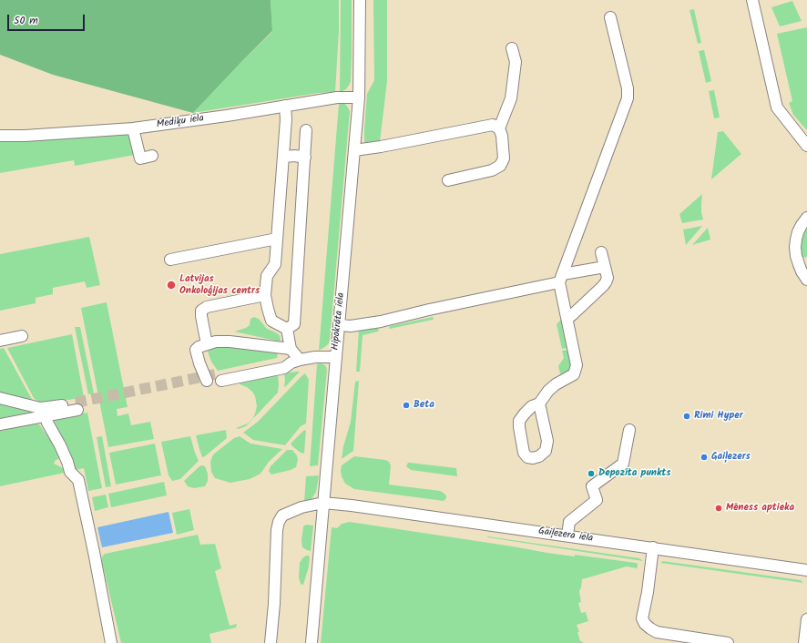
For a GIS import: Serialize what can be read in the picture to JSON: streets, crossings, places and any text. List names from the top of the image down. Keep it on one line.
{"streets":{"street":["Mediķu iela","Hipokrāta iela","Gaiļezera iela"]},"crossings":[["Mediķu iela","Hipokrāta iela"],["Hipokrāta iela","Gaiļezera iela"]],"places":["Latvijas Onkoloģijas centrs","Beta","Rimi Hyper","Gaiļezers","Depozīta punkts","Mēness aptieka"],"scale_bar":"50 m"}
